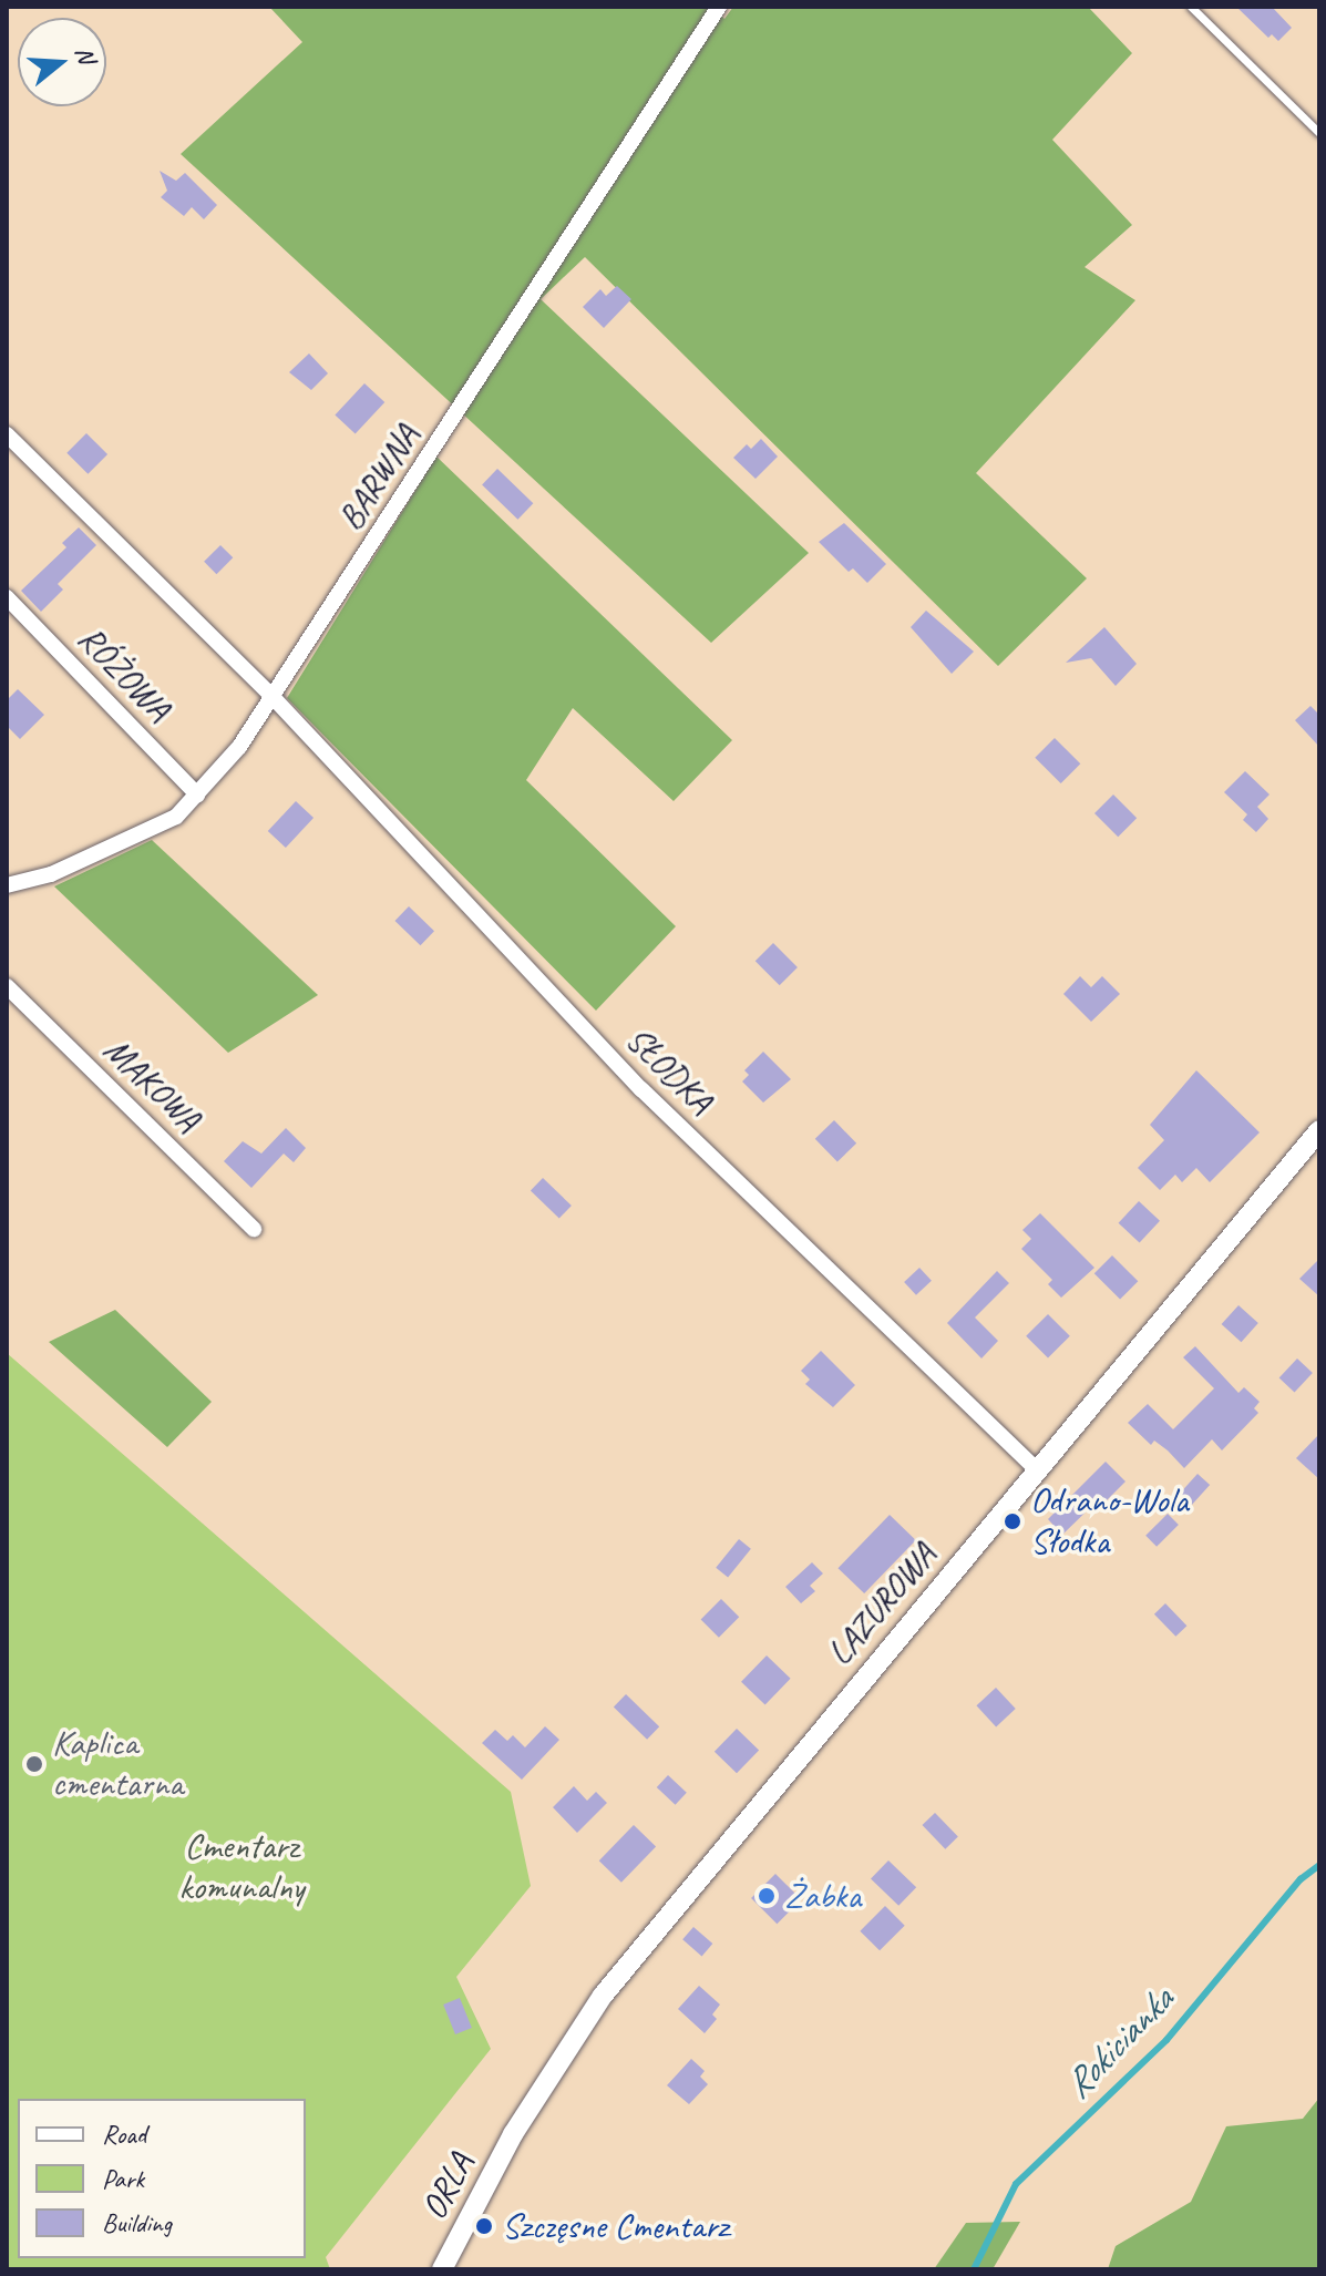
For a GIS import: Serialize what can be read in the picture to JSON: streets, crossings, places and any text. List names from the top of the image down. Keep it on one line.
{"streets":{"street":["BARWNA","RÓŻOWA","SŁODKA","MAKOWA","LAZUROWA","ORLA"]},"crossings":[["BARWNA","RÓŻOWA"],["BARWNA","SŁODKA"],["SŁODKA","LAZUROWA"],["LAZUROWA","ORLA"]],"water":["Rokicianka"],"parks":["Cmentarz komunalny"],"places":["Odrano-Wola Słodka","Kaplica cmentarna","Żabka","Szczęsne Cmentarz"],"legend":["Road","Park","Building"],"north":"right"}
